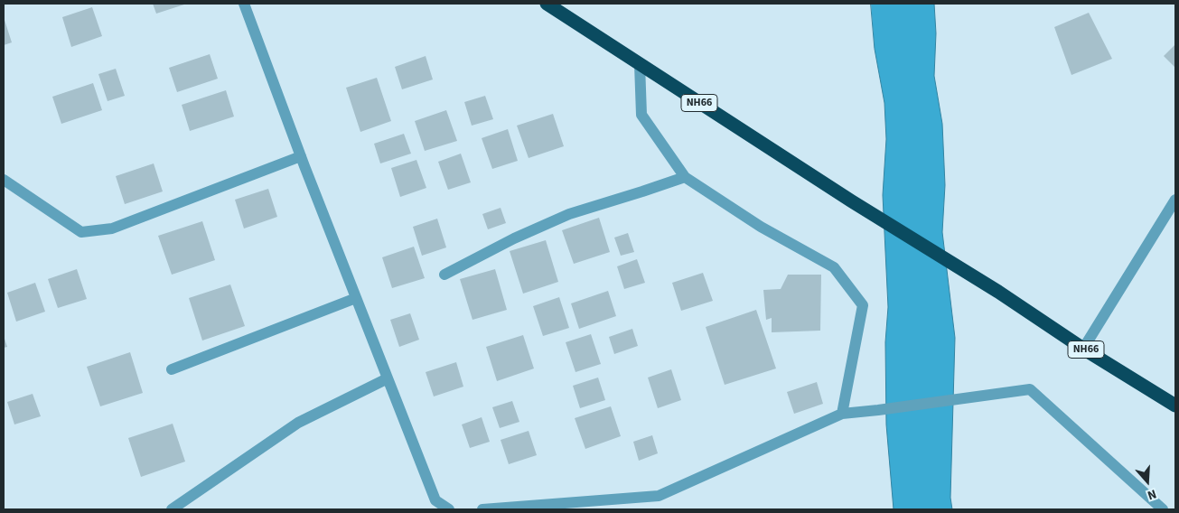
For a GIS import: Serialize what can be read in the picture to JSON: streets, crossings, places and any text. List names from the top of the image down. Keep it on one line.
{"streets":{"highway":["NH66"]},"north":"bottom"}
